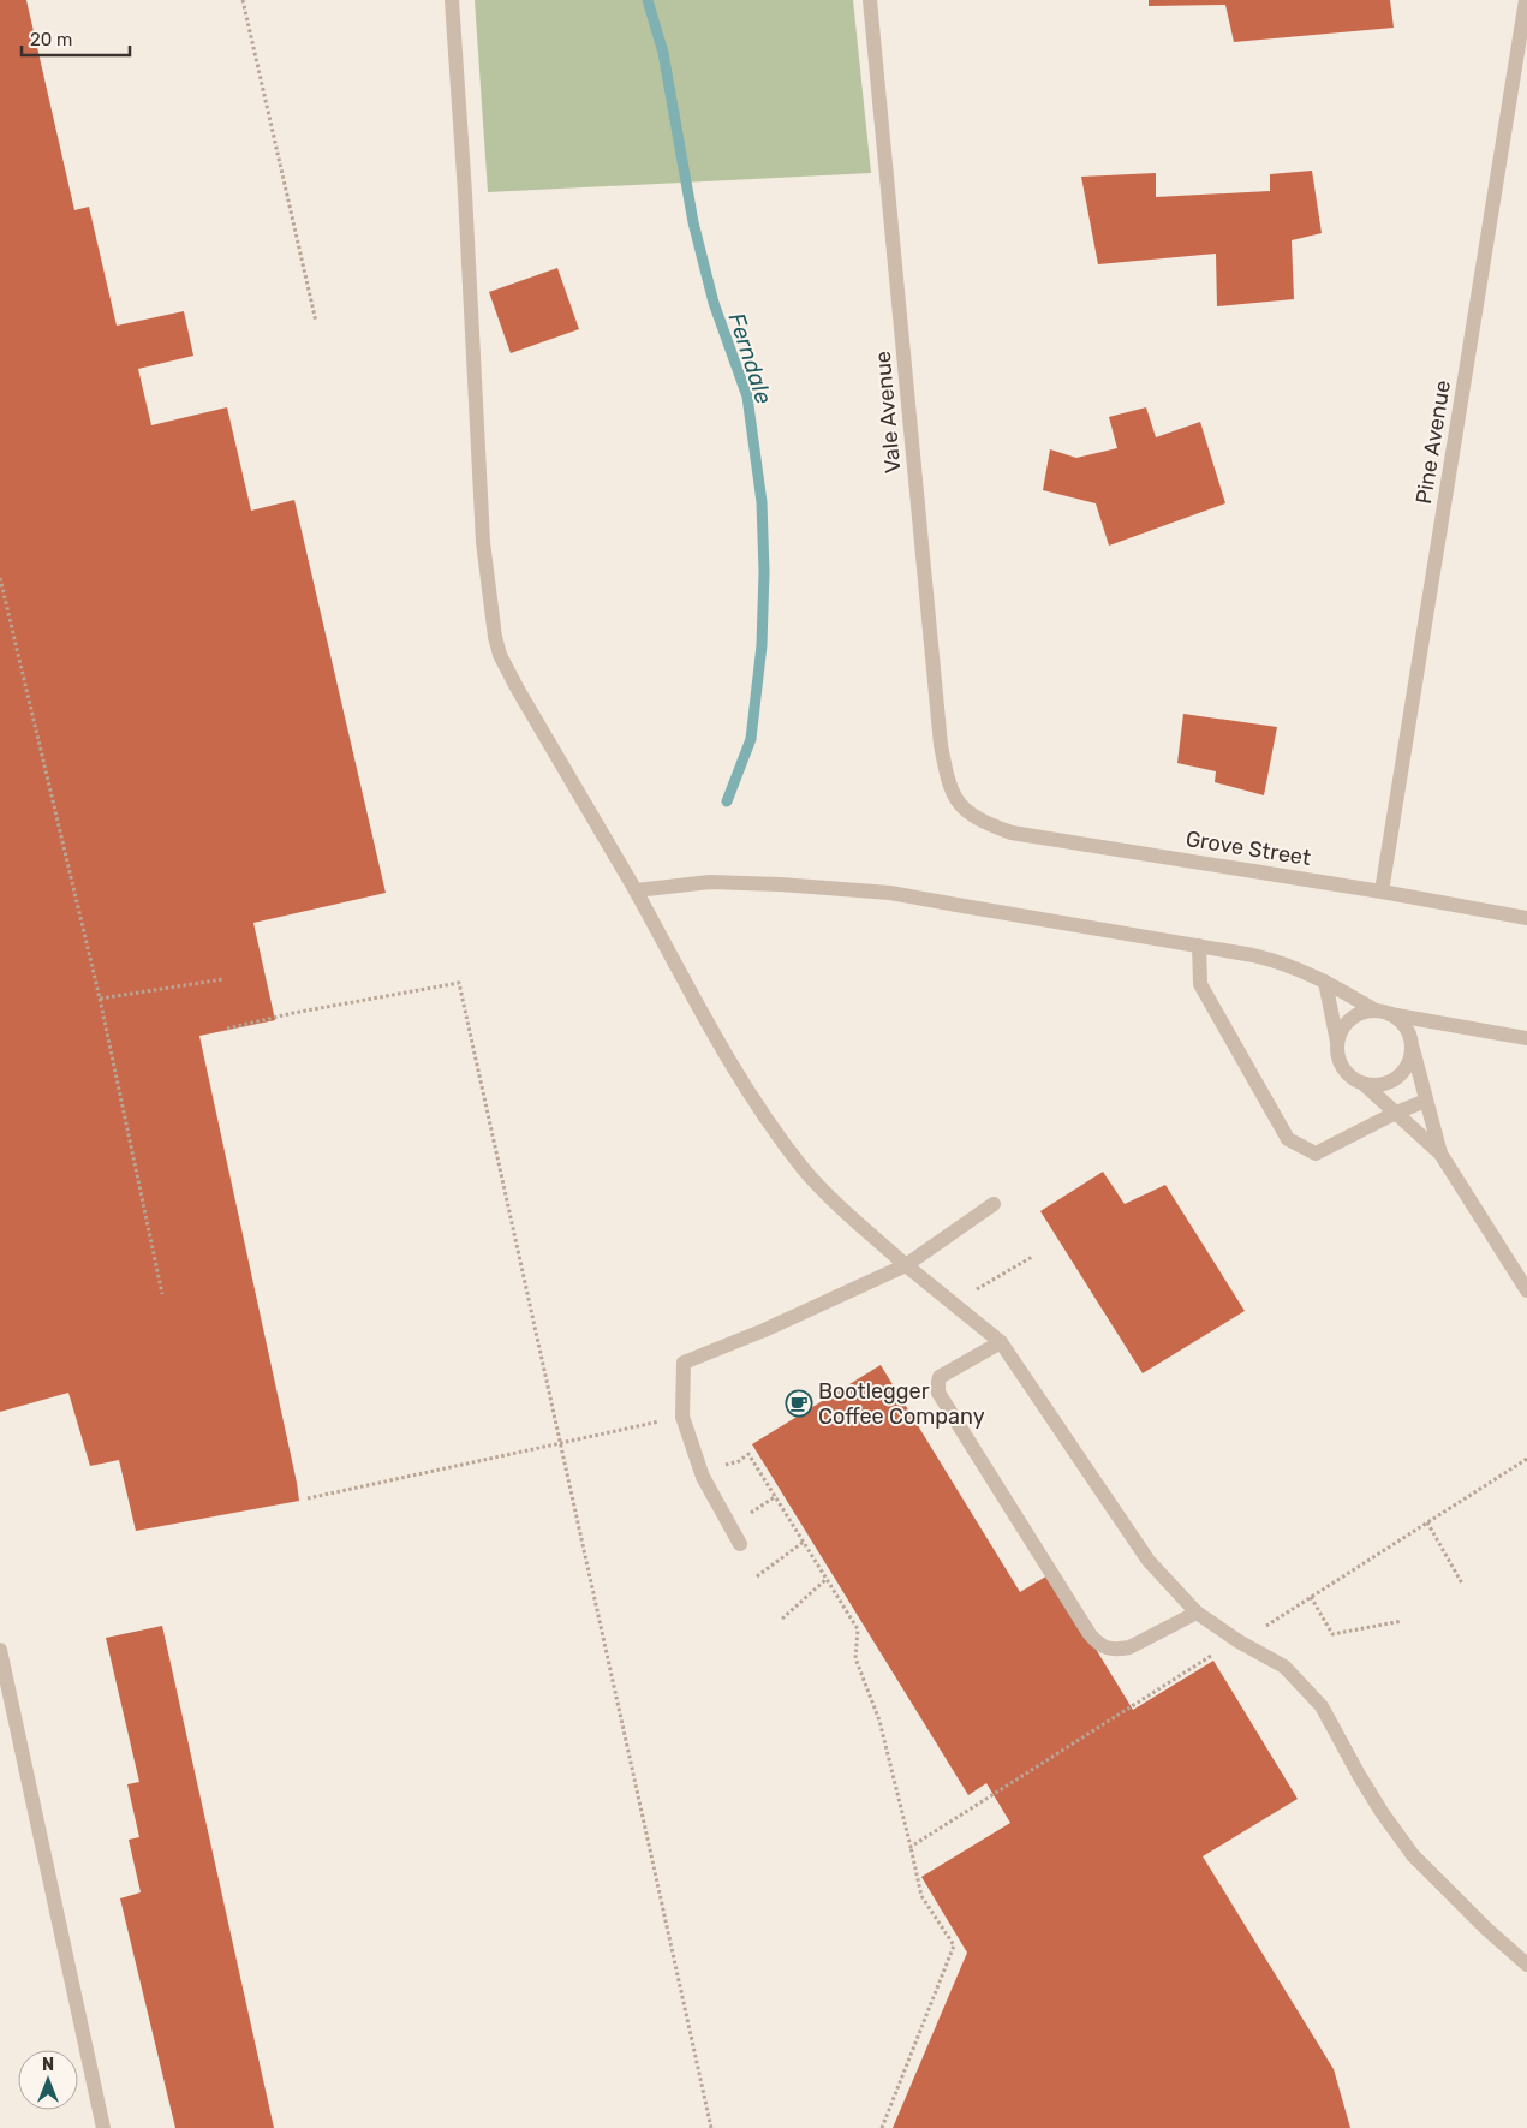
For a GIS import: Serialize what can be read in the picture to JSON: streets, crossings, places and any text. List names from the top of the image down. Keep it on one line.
{"streets":{"street":["Vale Avenue","Pine Avenue","Grove Street"]},"crossings":[["Vale Avenue","Grove Street"],["Pine Avenue","Grove Street"]],"water":["Ferndale"],"places":{"cafe":["Bootlegger Coffee Company"]},"scale_bar":"20 m","north":"top"}
